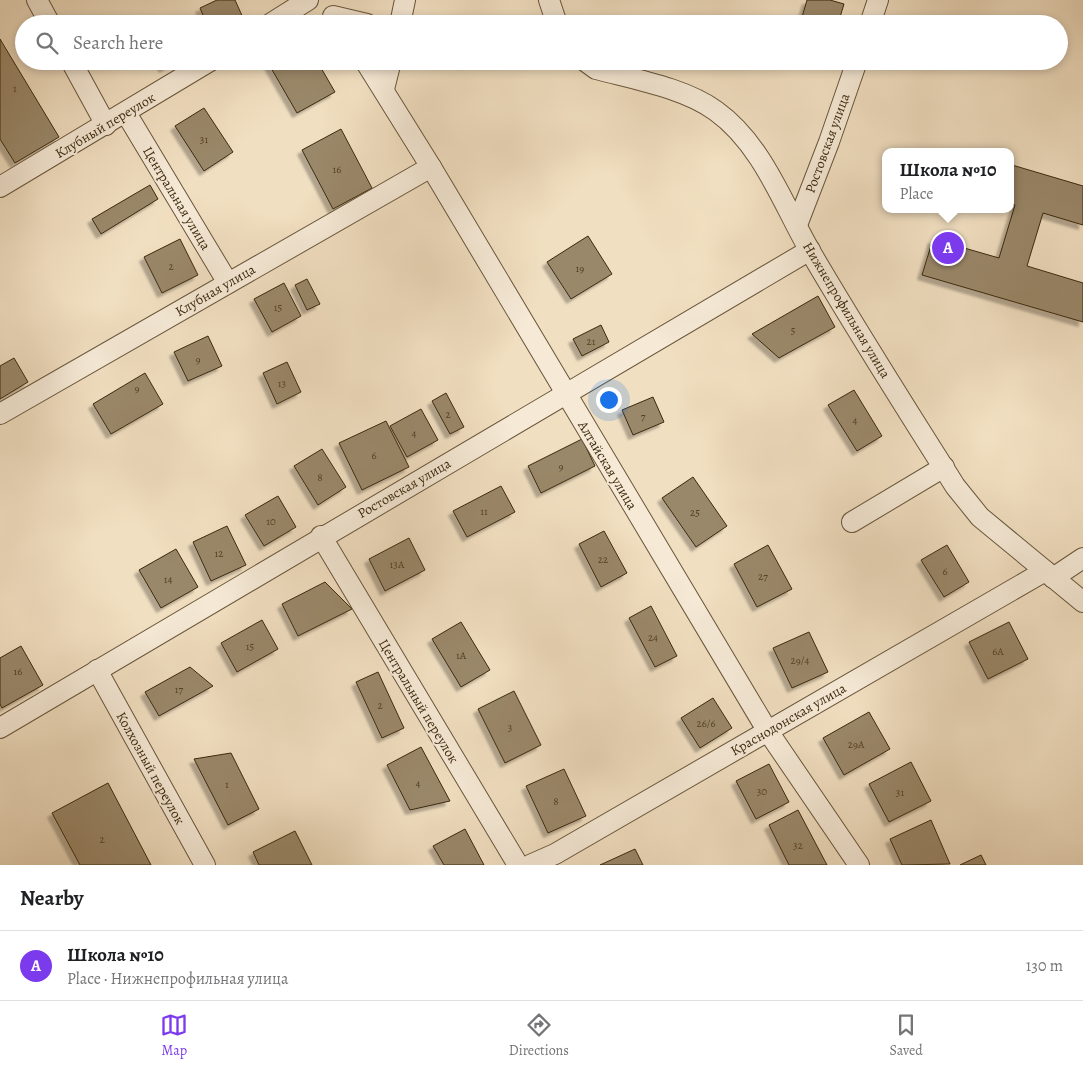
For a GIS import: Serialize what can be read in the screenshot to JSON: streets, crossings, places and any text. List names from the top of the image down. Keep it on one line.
{"streets":{"street":["Клубный переулок","Ростовская улица","Центральная улица","Клубная улица","Нижнепрофильная улица","Алтайская улица","Центральный переулок","Краснодонская улица","Колхозный переулок"]},"crossings":[["Клубный переулок","Центральная улица"],["Ростовская улица","Нижнепрофильная улица"],["Ростовская улица","Алтайская улица"],["Ростовская улица","Центральный переулок"],["Ростовская улица","Колхозный переулок"],["Центральная улица","Клубная улица"],["Клубная улица","Алтайская улица"],["Нижнепрофильная улица","Краснодонская улица"],["Алтайская улица","Краснодонская улица"]],"house_numbers":["1","31","16","2","19","15","5","21","9","13","9","2","7","4","4","6","9","8","11","25","10","12","22","13А","6","27","14","24","15","6А","1А","29/4","16","17","2","26/6","3","29А","4","1","30","31","8","2","32"],"page":{"search":"Search here","popup":["Школа №10","Place"],"pins":"A","heading":"Nearby","list":[{"mark":"A","name":"Школа №10","note":"Place · Нижнепрофильная улица","value":"130 m"}],"nav":["Map","Directions","Saved"]}}
